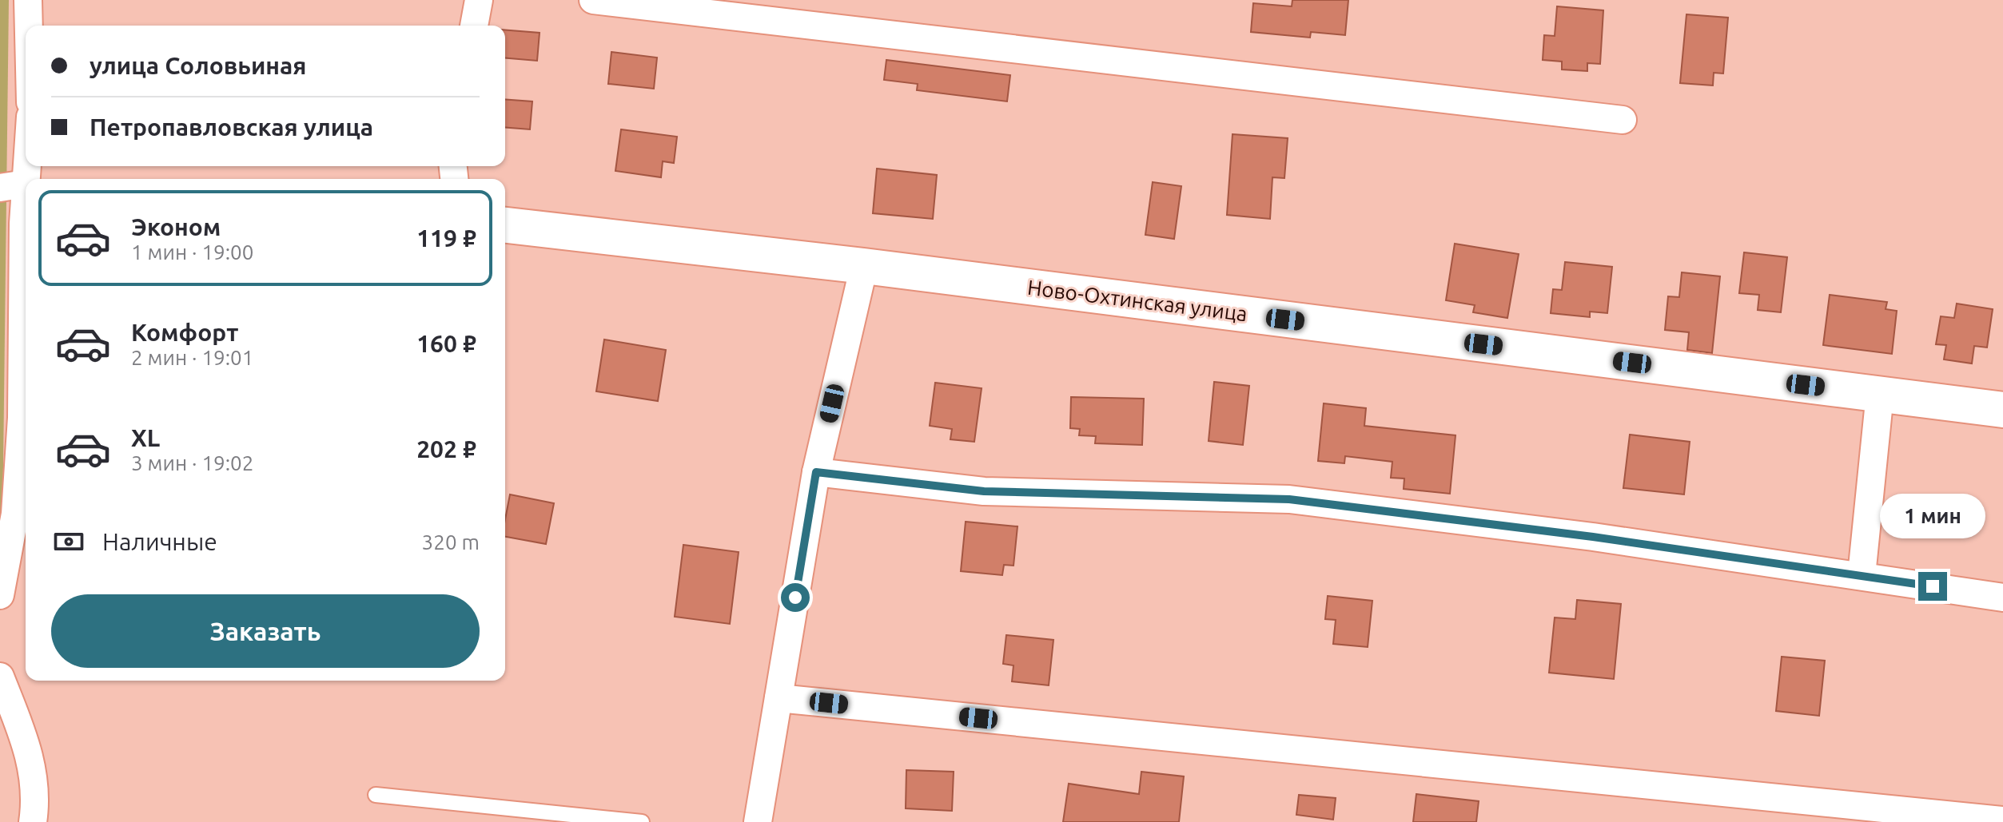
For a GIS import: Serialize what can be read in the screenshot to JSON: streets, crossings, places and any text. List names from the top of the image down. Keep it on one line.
{"streets":{"street":["Ново-Охтинская улица"]},"page":{"banner":["улица Соловьиная","Петропавловская улица"],"list":[{"name":"Эконом","note":"1 мин · 19:00","value":"119 ₽"},{"name":"Комфорт","note":"2 мин · 19:01","value":"160 ₽"},{"name":"XL","note":"3 мин · 19:02","value":"202 ₽"}],"bubble":"1 мин","pay":["Наличные","320 m"],"buttons":"Заказать"}}
